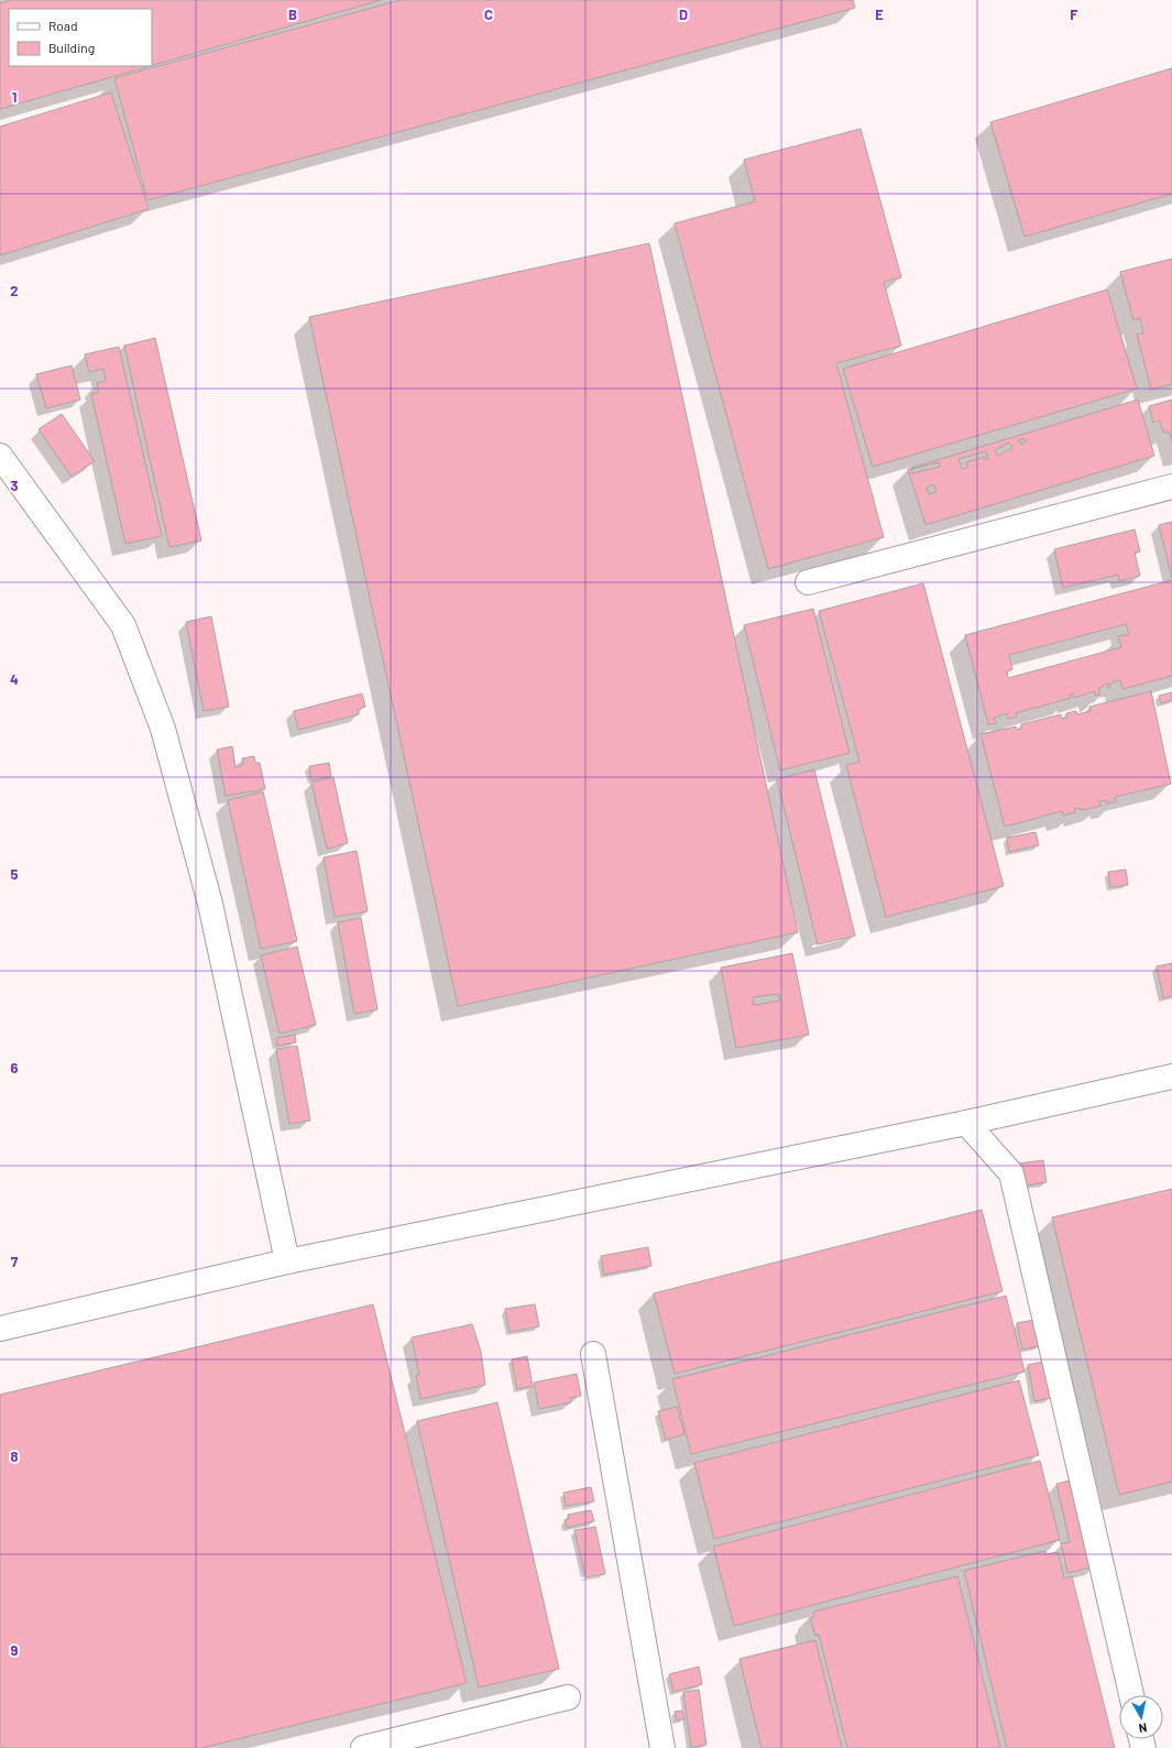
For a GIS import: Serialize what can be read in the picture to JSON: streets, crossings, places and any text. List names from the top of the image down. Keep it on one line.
{"legend":["Road","Building"],"north":"bottom","grid":{"columns":["B","C","D","E","F"],"rows":["1","2","3","4","5","6","7","8","9"]}}
